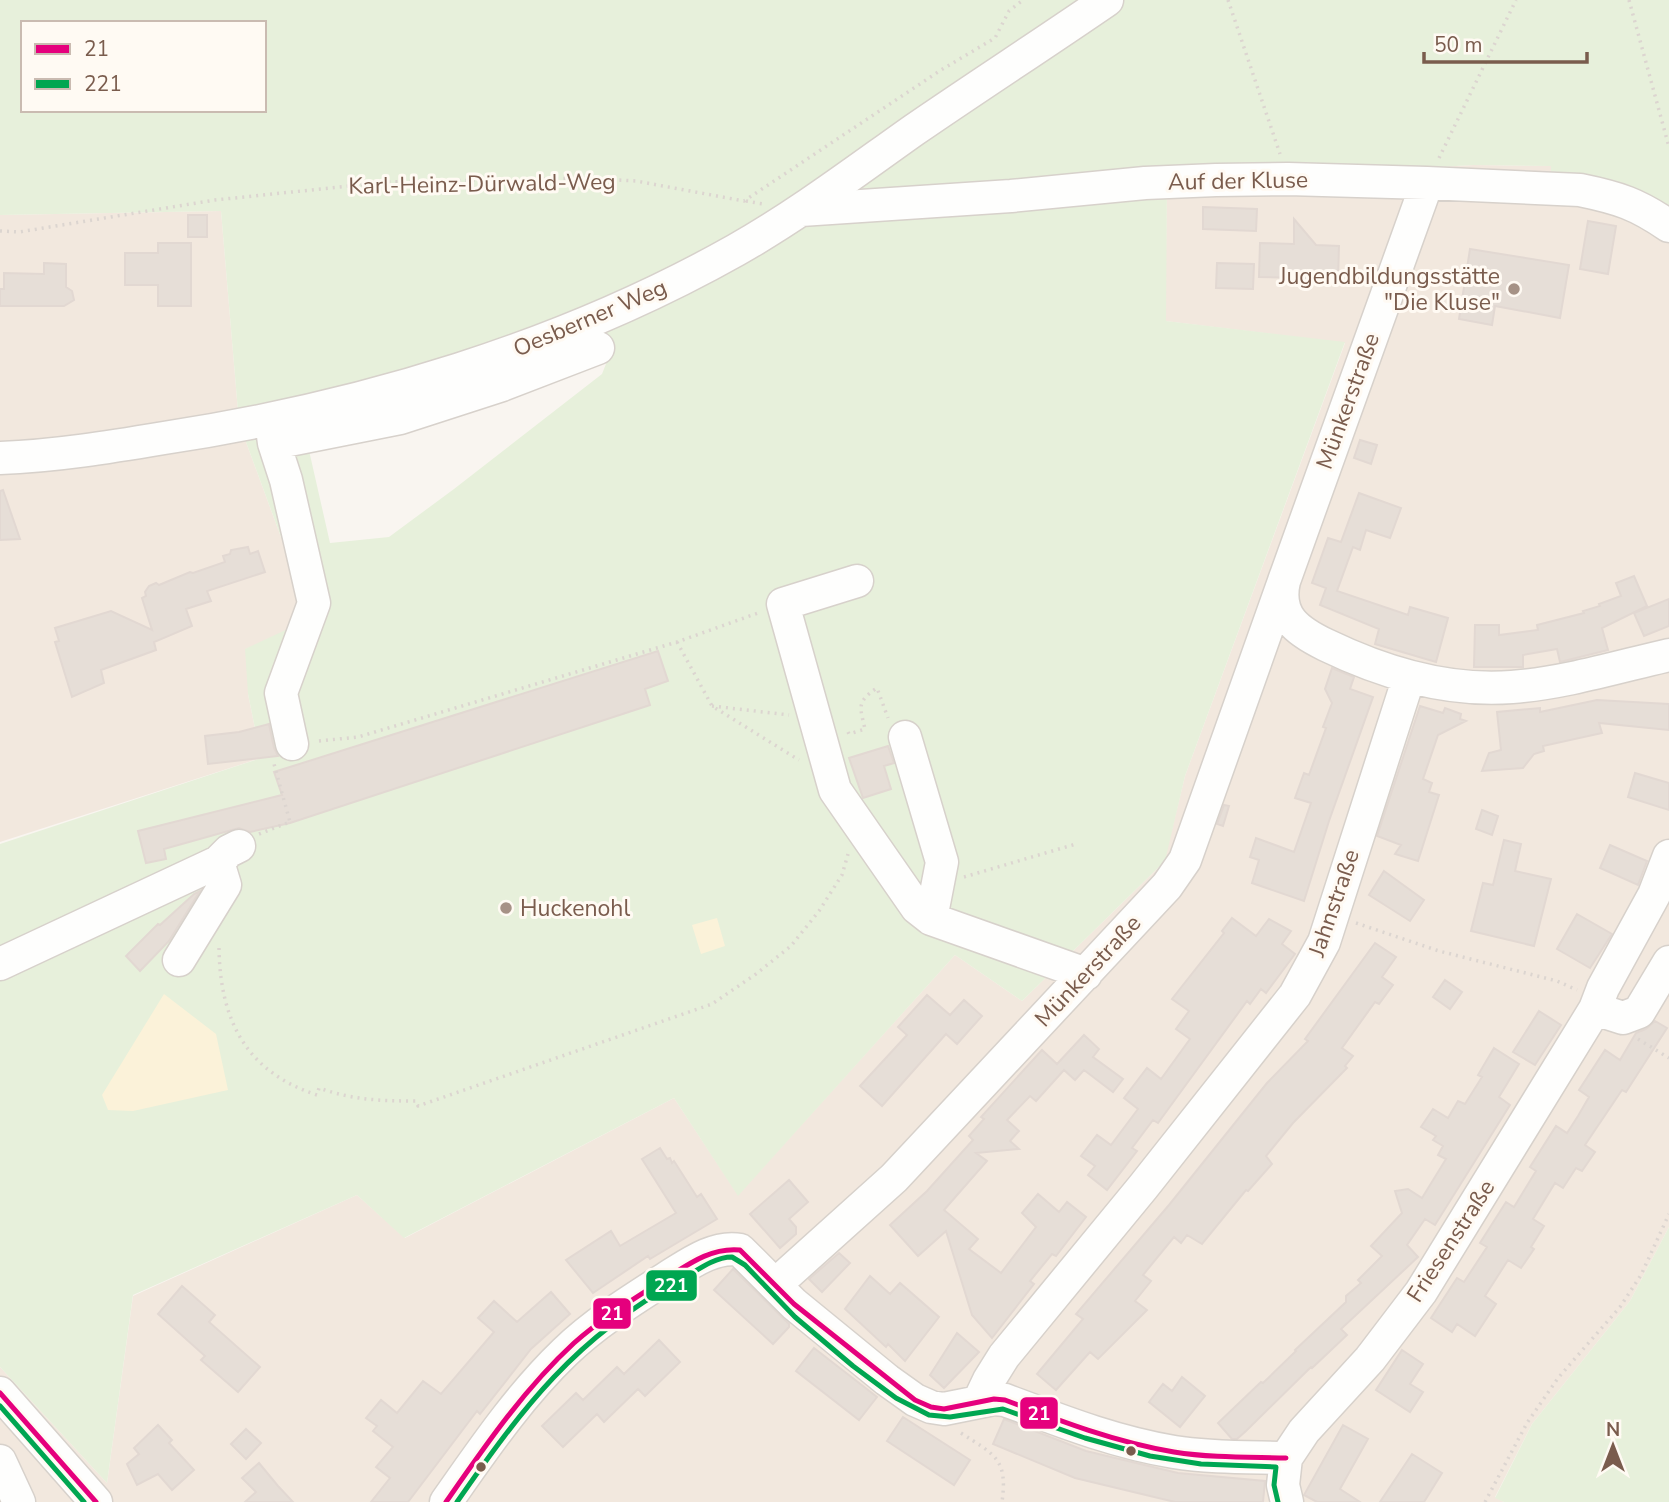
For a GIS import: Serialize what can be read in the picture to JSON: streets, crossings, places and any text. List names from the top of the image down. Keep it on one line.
{"streets":{"street":["Auf der Kluse","Oesberner Weg","Münkerstraße","Jahnstraße","Friesenstraße"],"path":["Karl-Heinz-Dürwald-Weg"]},"crossings":[["Auf der Kluse","Oesberner Weg"],["Auf der Kluse","Münkerstraße"]],"places":["Jugendbildungsstätte \"Die Kluse\"","Huckenohl"],"lines":["transit line 21","transit line 221"],"legend":["21","221"],"scale_bar":"50 m","north":"top"}
